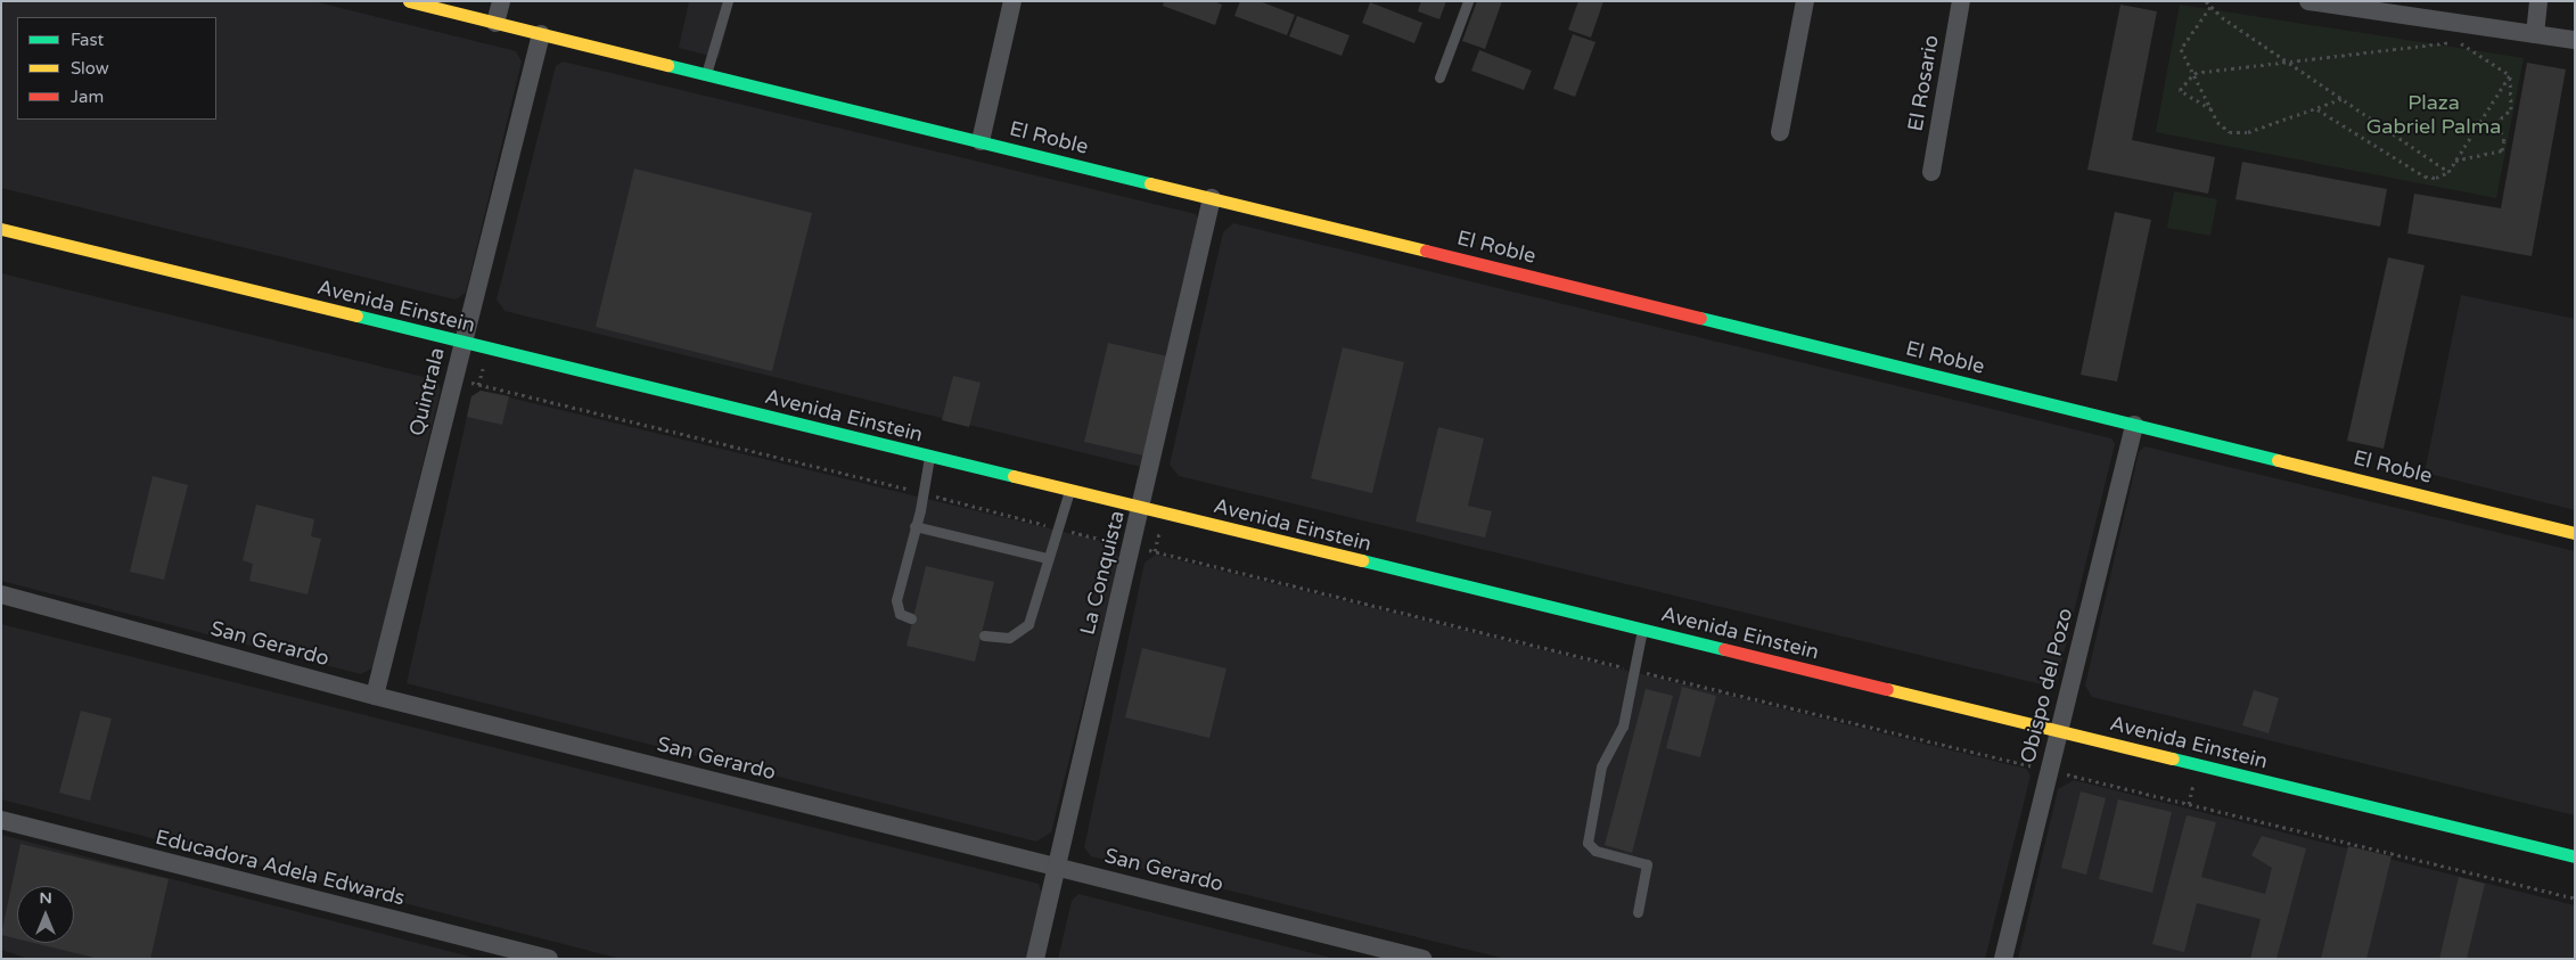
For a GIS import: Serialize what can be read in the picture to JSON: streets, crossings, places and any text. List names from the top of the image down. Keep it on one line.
{"streets":{"main road":["El Roble","Avenida Einstein"],"street":["El Rosario","Quintrala","La Conquista","San Gerardo","Obispo del Pozo","Educadora Adela Edwards"]},"crossings":[["El Roble","Quintrala"],["El Roble","La Conquista"],["El Roble","Obispo del Pozo"],["Avenida Einstein","Quintrala"],["Avenida Einstein","La Conquista"],["Avenida Einstein","Obispo del Pozo"],["Quintrala","San Gerardo"],["La Conquista","San Gerardo"]],"parks":["Plaza Gabriel Palma"],"legend":["Fast","Slow","Jam"],"north":"top"}
